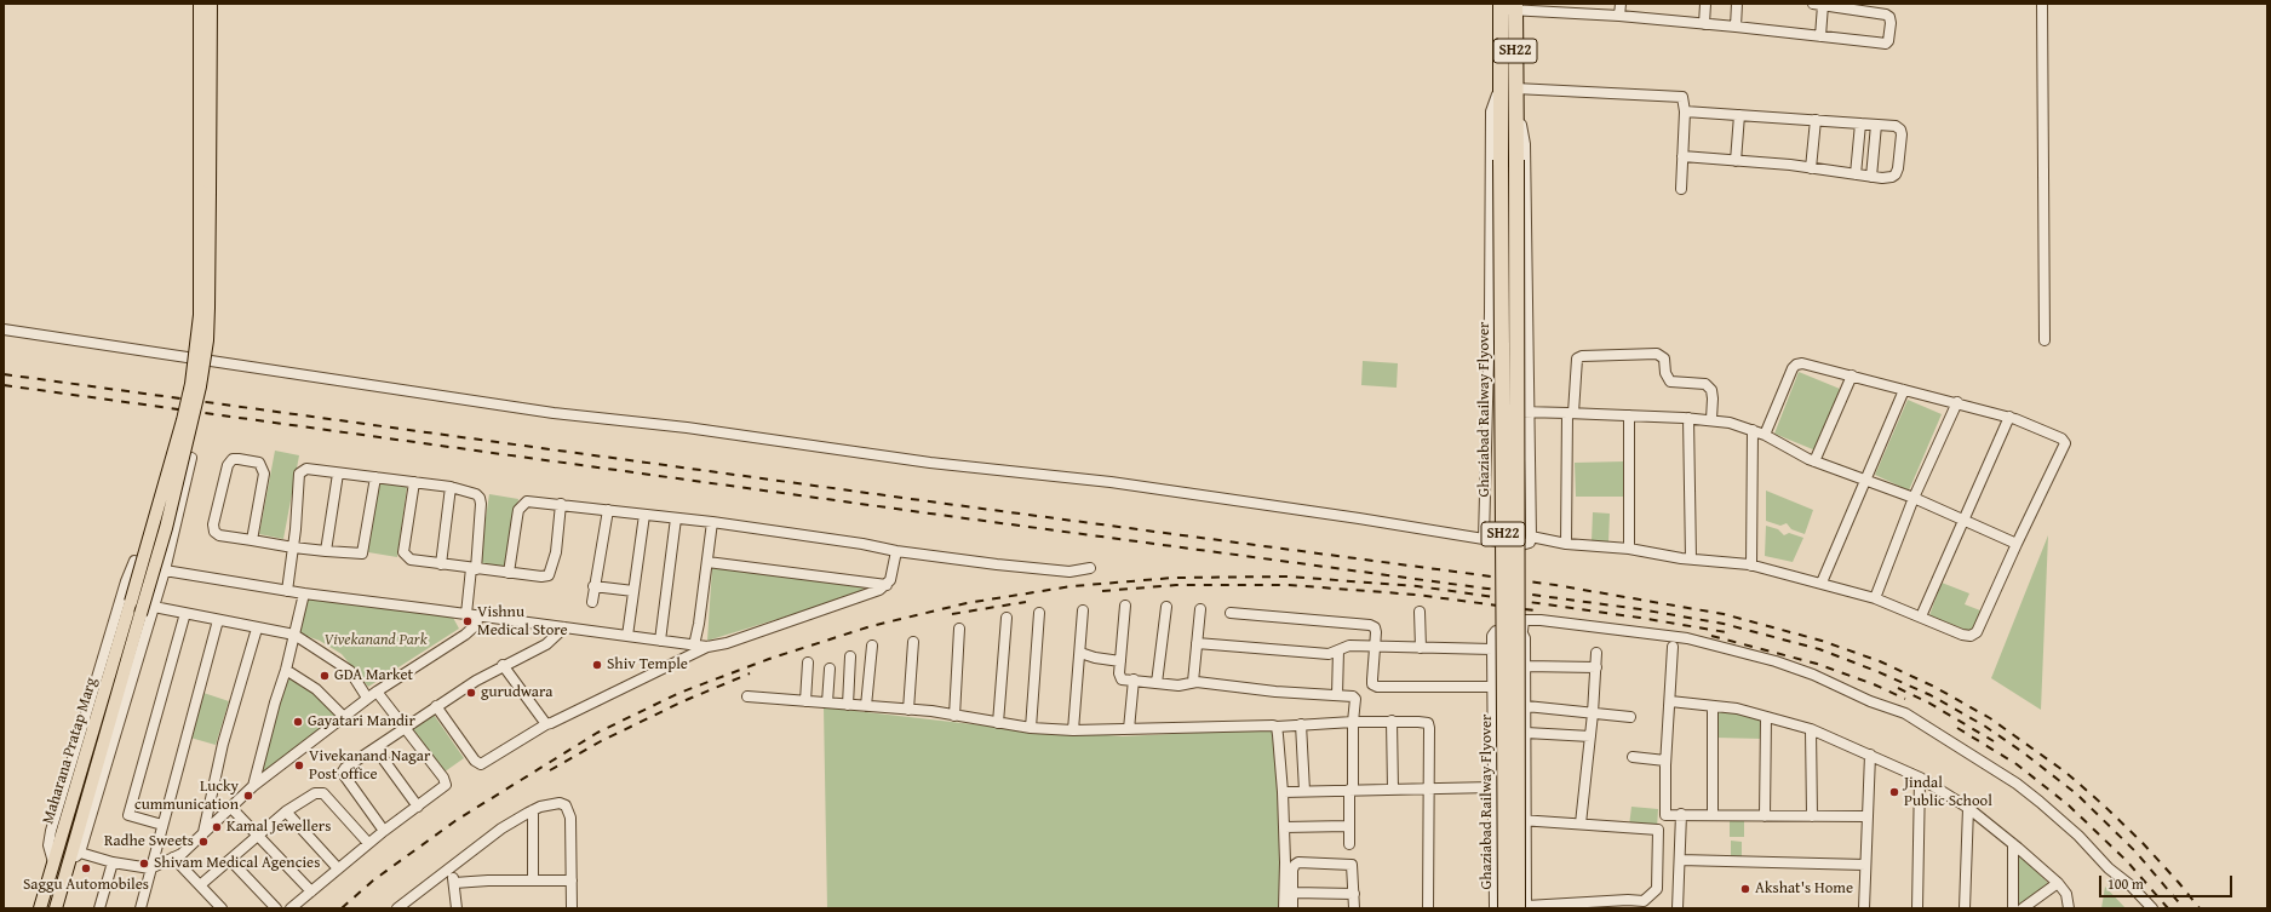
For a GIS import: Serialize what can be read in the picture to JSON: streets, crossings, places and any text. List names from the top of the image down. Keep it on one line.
{"streets":{"highway":["SH22","Ghaziabad Railway Flyover"],"main road":["Maharana Pratap Marg"]},"crossings":[["SH22","Ghaziabad Railway Flyover"]],"parks":["Vivekanand Park"],"places":["Vishnu Medical Store","Shiv Temple","GDA Market","gurudwara","Gayatari Mandir","Vivekanand Nagar Post office","Jindal Public School","Lucky cummunication","Kamal Jewellers","Radhe Sweets","Shivam Medical Agencies","Saggu Automobiles","Akshat's Home"],"scale_bar":"100 m"}
